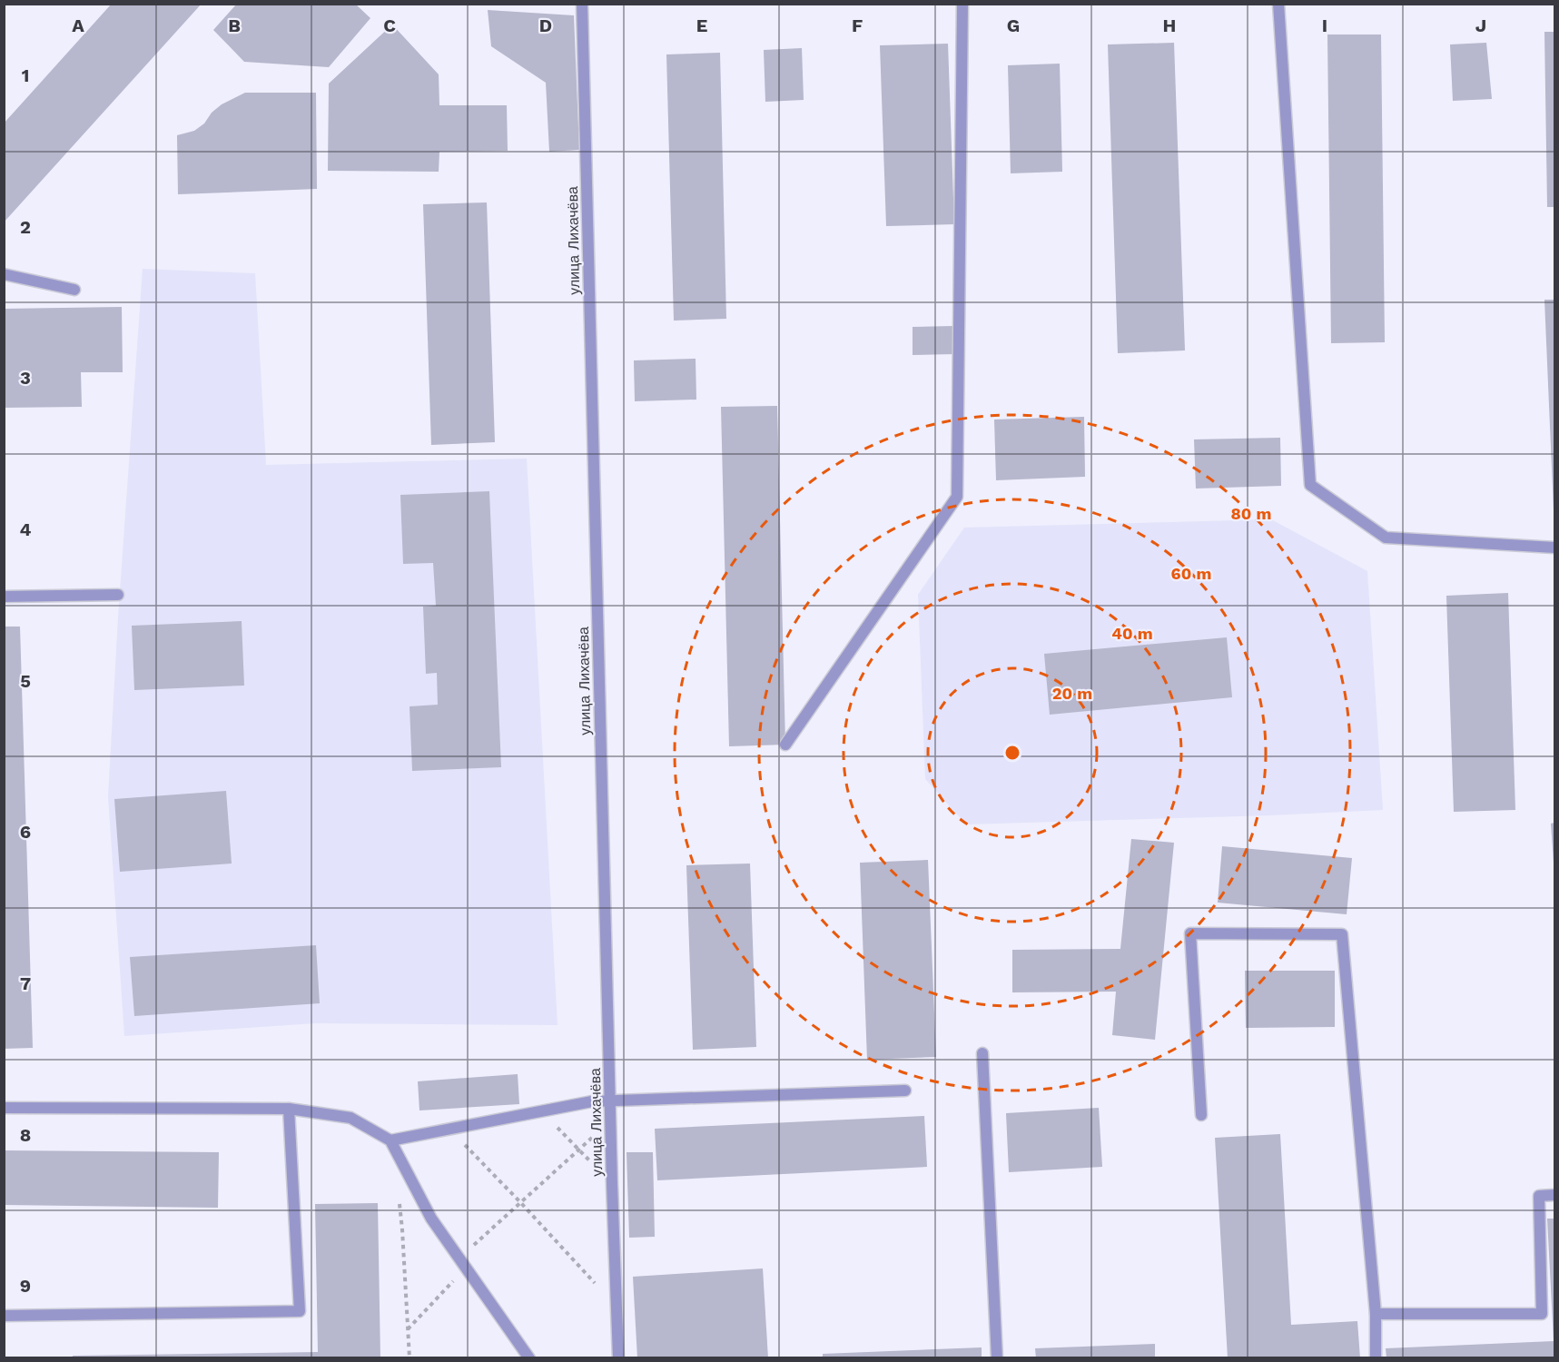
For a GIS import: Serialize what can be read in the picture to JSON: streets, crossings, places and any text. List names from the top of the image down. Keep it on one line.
{"streets":{"street":["улица Лихачёва"]},"grid":{"columns":["A","B","C","D","E","F","G","H","I","J"],"rows":["1","2","3","4","5","6","7","8","9"]},"rings":["80 m","60 m","40 m","20 m"]}
